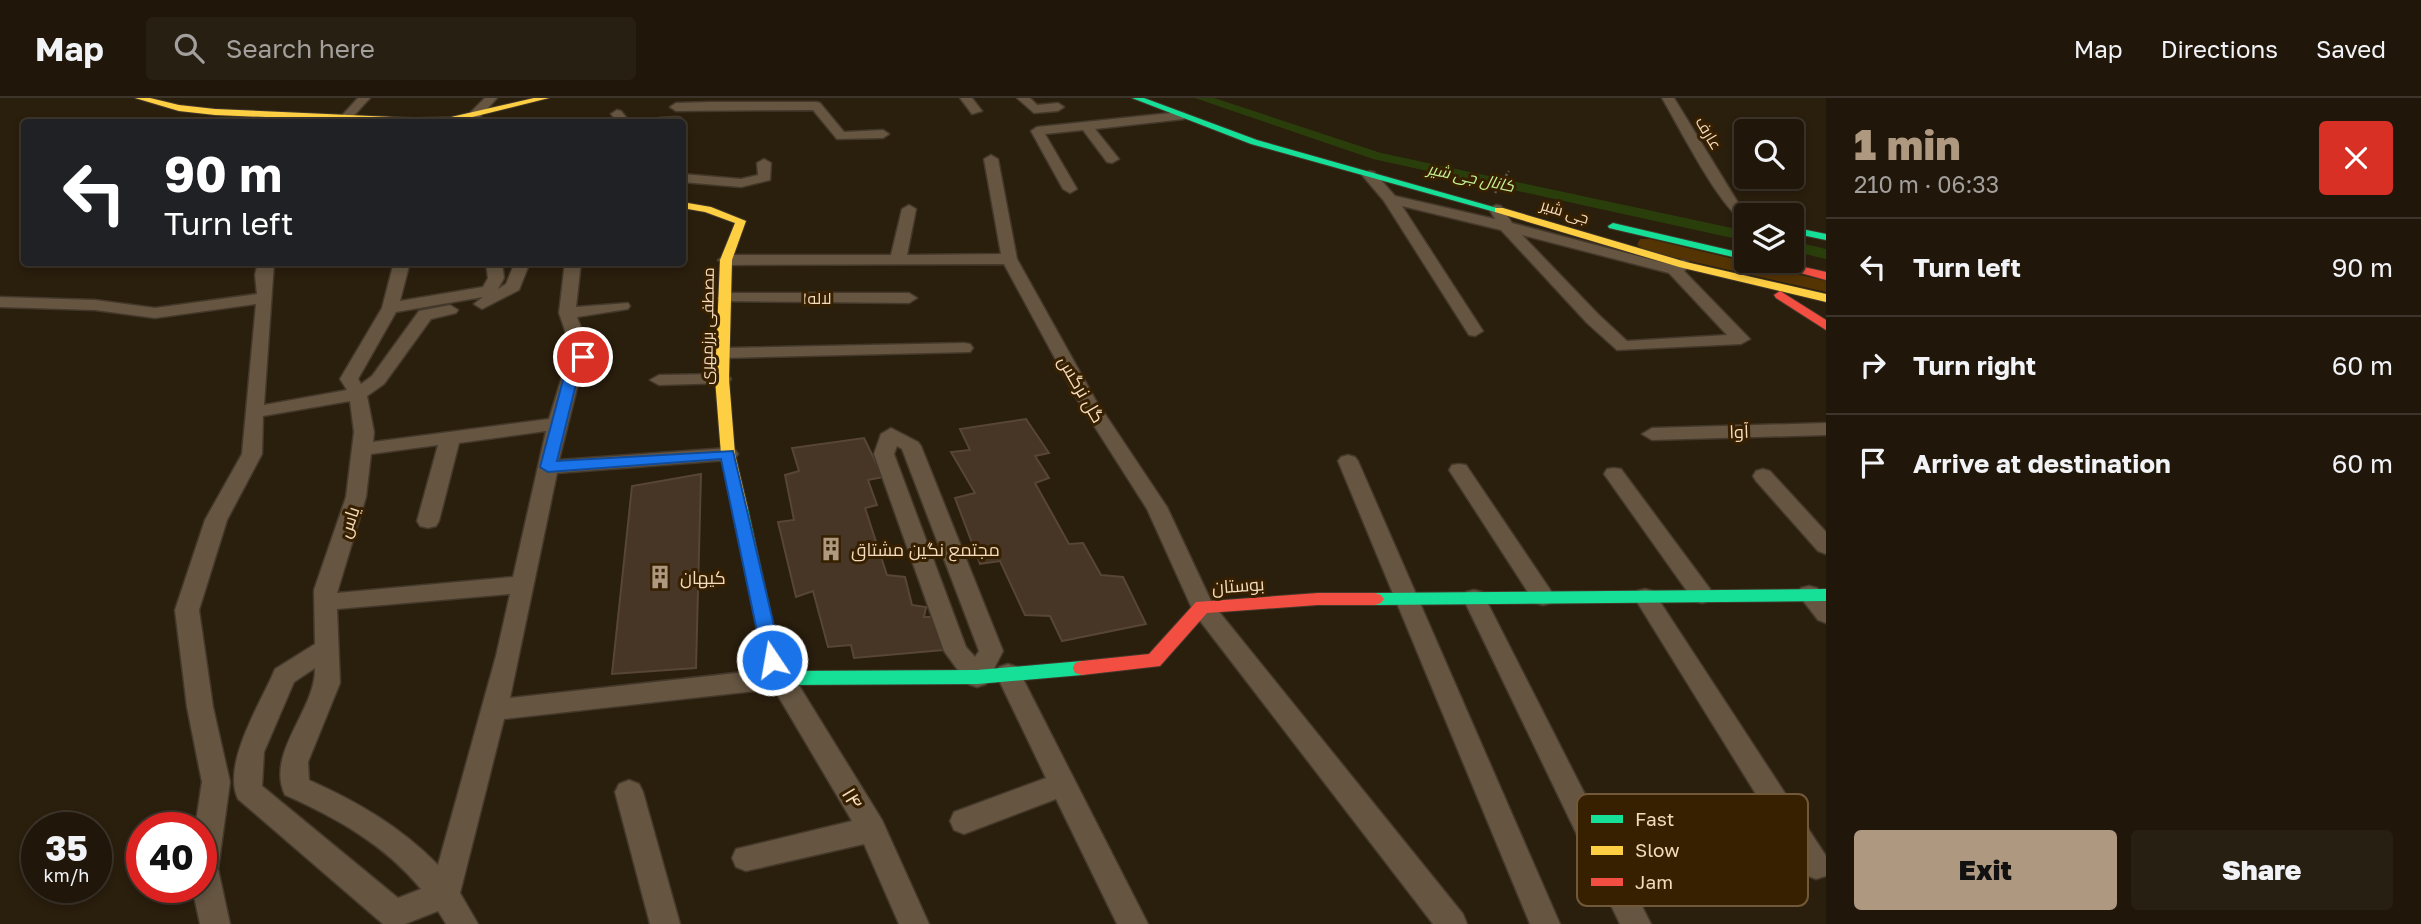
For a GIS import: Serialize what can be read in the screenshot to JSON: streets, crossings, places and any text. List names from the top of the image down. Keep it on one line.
{"streets":{"main road":["جی شیر","مصطفی برزمهری","بوستان"],"street":["عارف","لاله۱","گل نرگس","آوا","یاس","۱۴"]},"crossings":[["لاله۱","مصطفی برزمهری"],["گل نرگس","بوستان"],["بوستان","۱۴"]],"water":["کانال جی شیر"],"places":{"building":["مجتمع نگین مشتاق","کیهان"]},"legend":["Fast","Slow","Jam"],"page":{"header":"Map","search":"Search here","nav":["Map","Directions","Saved"],"heading":["1 min","210 m · 06:33"],"turn":["90 m","Turn left"],"list":[{"name":"Turn left","value":"90 m"},{"name":"Turn right","value":"60 m"},{"name":"Arrive at destination","value":"60 m"}],"speed":"35 km/h","limit":"40","buttons":["Exit","Share"]}}
